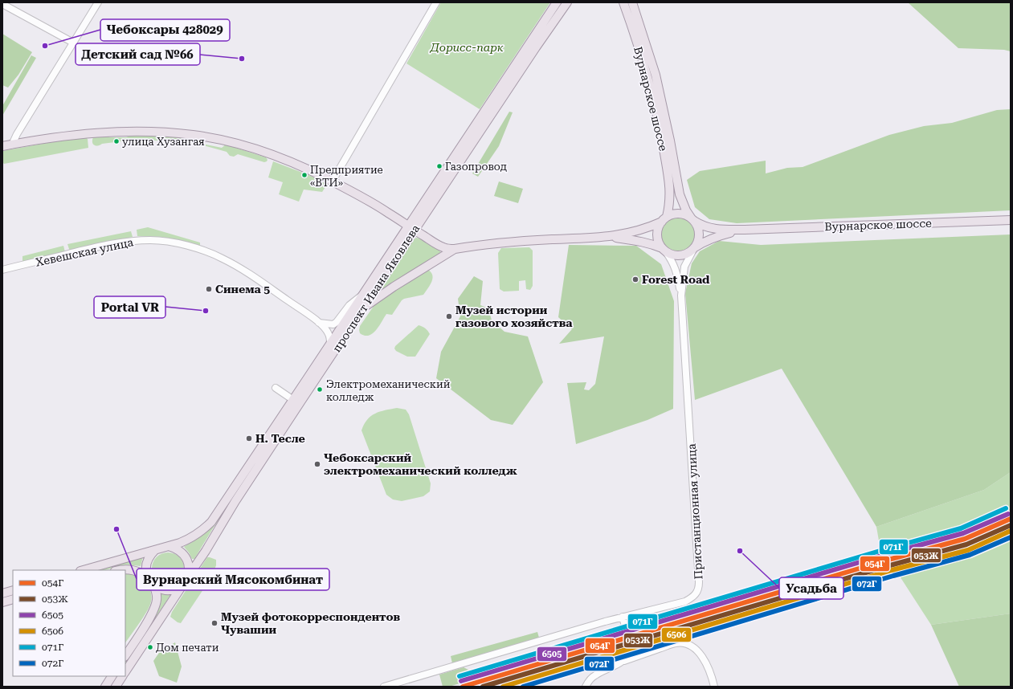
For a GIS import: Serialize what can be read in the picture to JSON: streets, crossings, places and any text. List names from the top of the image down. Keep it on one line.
{"streets":{"main road":["Вурнарское шоссе","проспект Ивана Яковлева"],"street":["Хевешская улица","Пристанционная улица"]},"crossings":[["Вурнарское шоссе","Пристанционная улица"],["Хевешская улица","проспект Ивана Яковлева"]],"parks":["Дорисс-парк"],"places":["Чебоксары 428029","Детский сад №66","улица Хузангая","Газопровод","Предприятие «ВТИ»","Forest Road","Синема 5","Portal VR","Музей истории газового хозяйства","Электромеханический колледж","Н. Тесле","Чебоксарский электромеханический колледж","Вурнарский Мясокомбинат","Усадьба","Музей фотокорреспондентов Чувашии","Дом печати"],"lines":["transit line 071Г","transit line 6505","transit line 054Г","transit line 053Ж","transit line 6506","transit line 072Г"],"legend":["054Г","053Ж","6505","6506","071Г","072Г"]}
